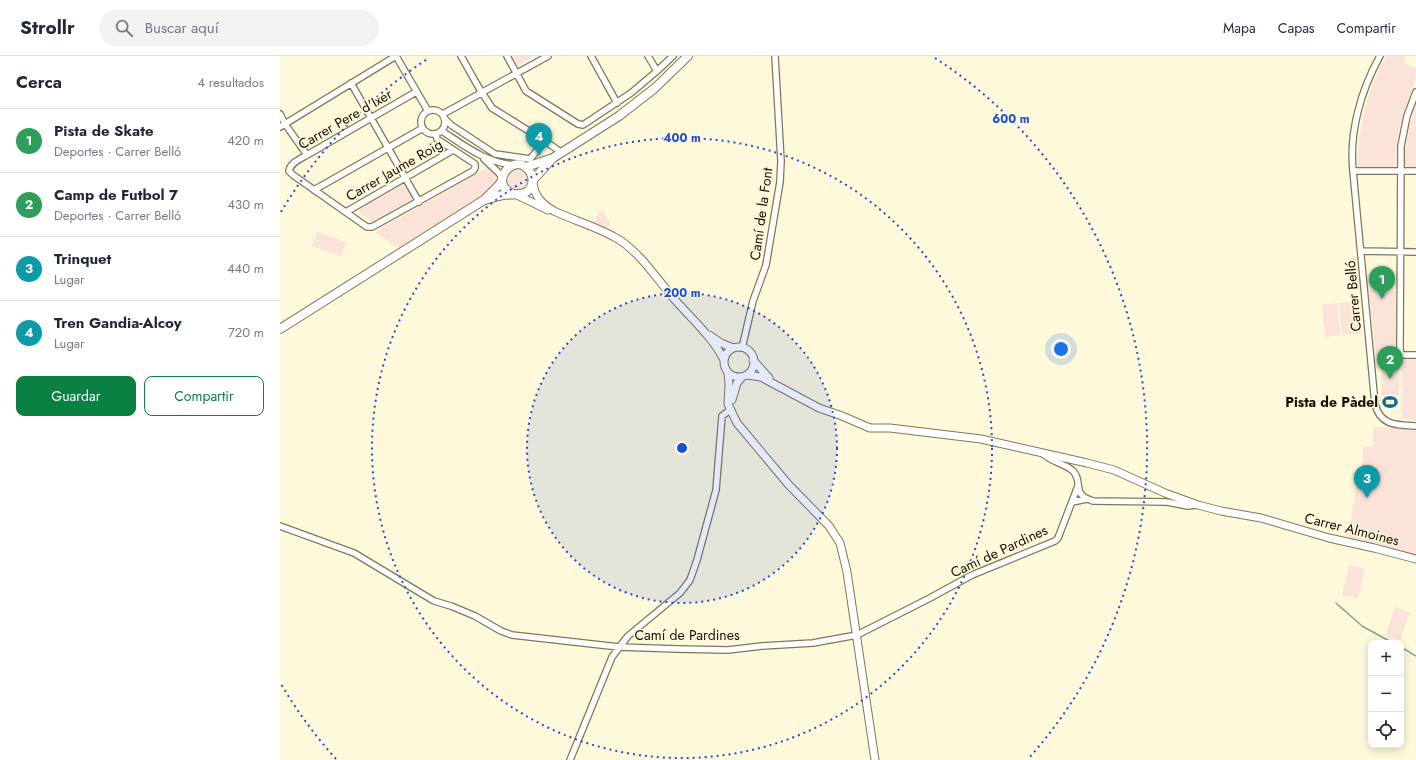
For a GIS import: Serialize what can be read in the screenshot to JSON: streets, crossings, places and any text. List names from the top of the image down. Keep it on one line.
{"streets":{"street":["Carrer Pere d'Ixer","Carrer Jaume Roig","Camí de la Font","Carrer Belló","Carrer Almoines","Camí de Pardines"]},"places":{"sports":["Pista de Pàdel"]},"page":{"header":"Strollr","search":"Buscar aquí","nav":["Mapa","Capas","Compartir"],"heading":["Cerca","4 resultados"],"list":[{"mark":"1","name":"Pista de Skate","note":"Deportes · Carrer Belló","value":"420 m"},{"mark":"2","name":"Camp de Futbol 7","note":"Deportes · Carrer Belló","value":"430 m"},{"mark":"3","name":"Trinquet","note":"Lugar","value":"440 m"},{"mark":"4","name":"Tren Gandia-Alcoy","note":"Lugar","value":"720 m"}],"pins":["4","1","2","3"],"buttons":["Guardar","Compartir"],"map_buttons":["+","−"]},"rings":["600 m","400 m","200 m"]}
